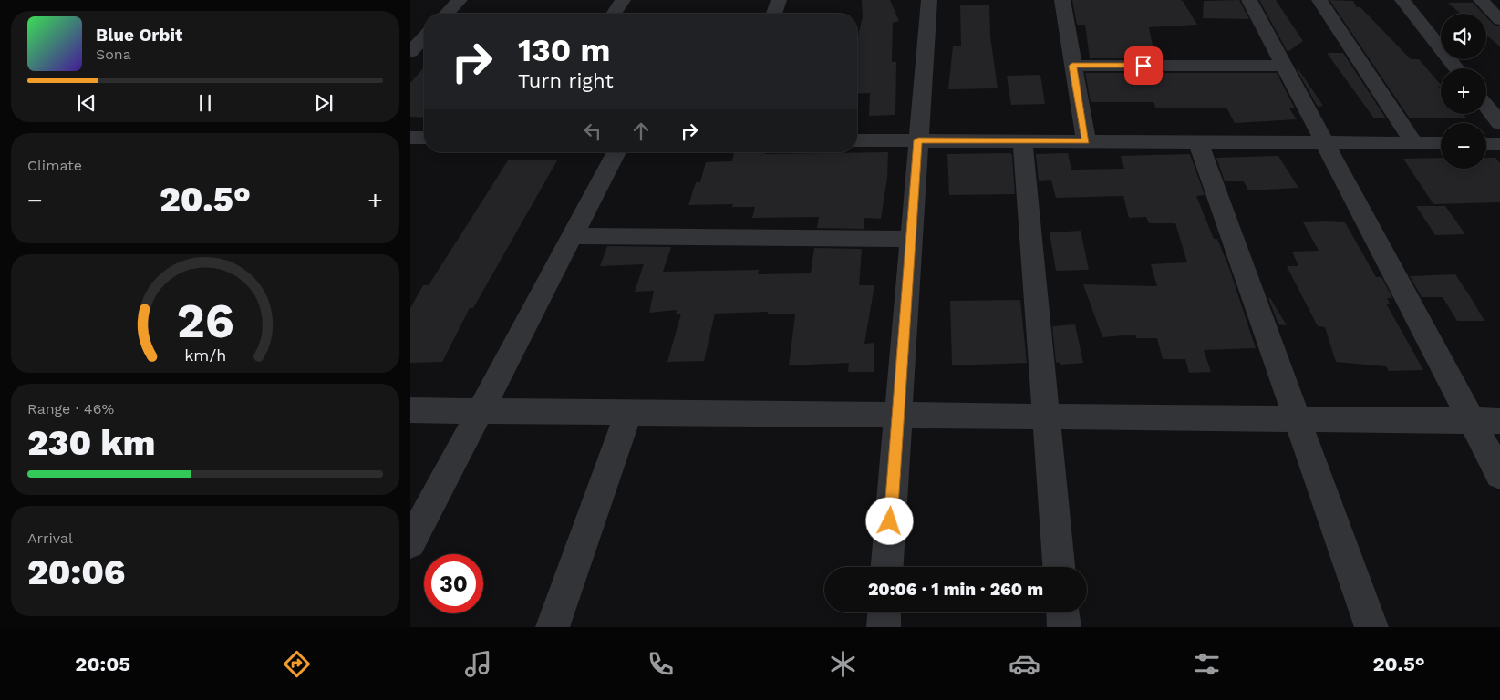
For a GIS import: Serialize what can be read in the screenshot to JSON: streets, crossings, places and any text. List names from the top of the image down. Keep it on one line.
{"page":{"map_buttons":["+","−"],"turn":["130 m","Turn right"],"song":["Blue Orbit","Sona"],"tile":["Climate",["Range · 46%","230 km"],["Arrival","20:06"]],"heat":["−","20.5°","+"],"limit":"30","trip":"20:06 · 1 min · 260 m","tabs":["20:05","20.5°"],"gauge":["26","km/h"]}}
